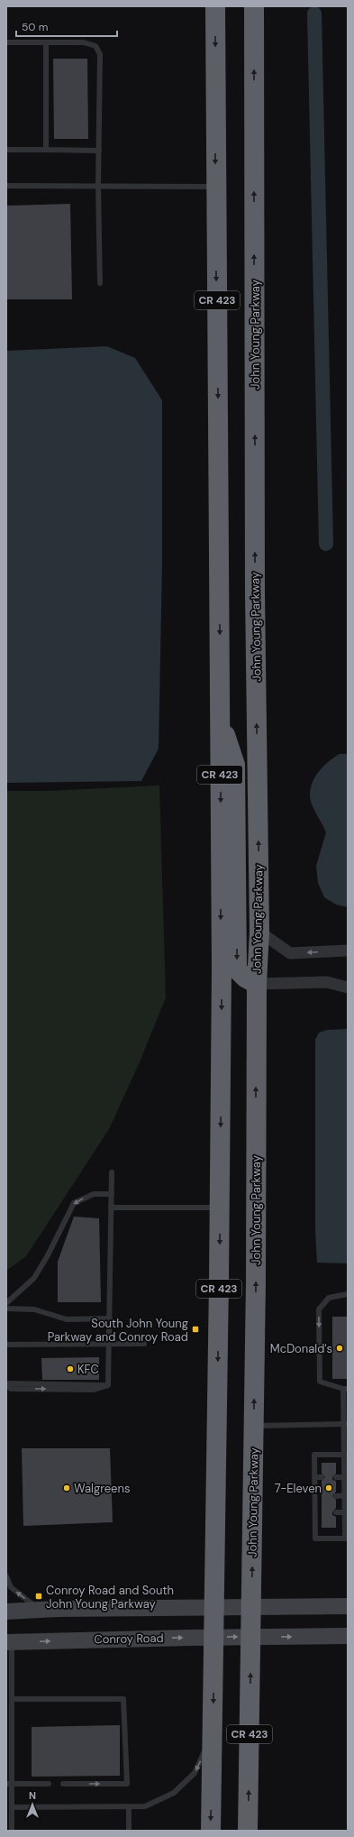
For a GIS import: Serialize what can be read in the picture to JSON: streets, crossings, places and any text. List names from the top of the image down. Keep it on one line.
{"streets":{"highway":["CR 423","John Young Parkway"],"main road":["Conroy Road"]},"crossings":[["CR 423","Conroy Road"],["John Young Parkway","Conroy Road"]],"places":{"transit":["South John Young Parkway and Conroy Road","Conroy Road and South John Young Parkway"],"other":["McDonald's","KFC","Walgreens","7-Eleven"]},"scale_bar":"50 m","north":"top"}
